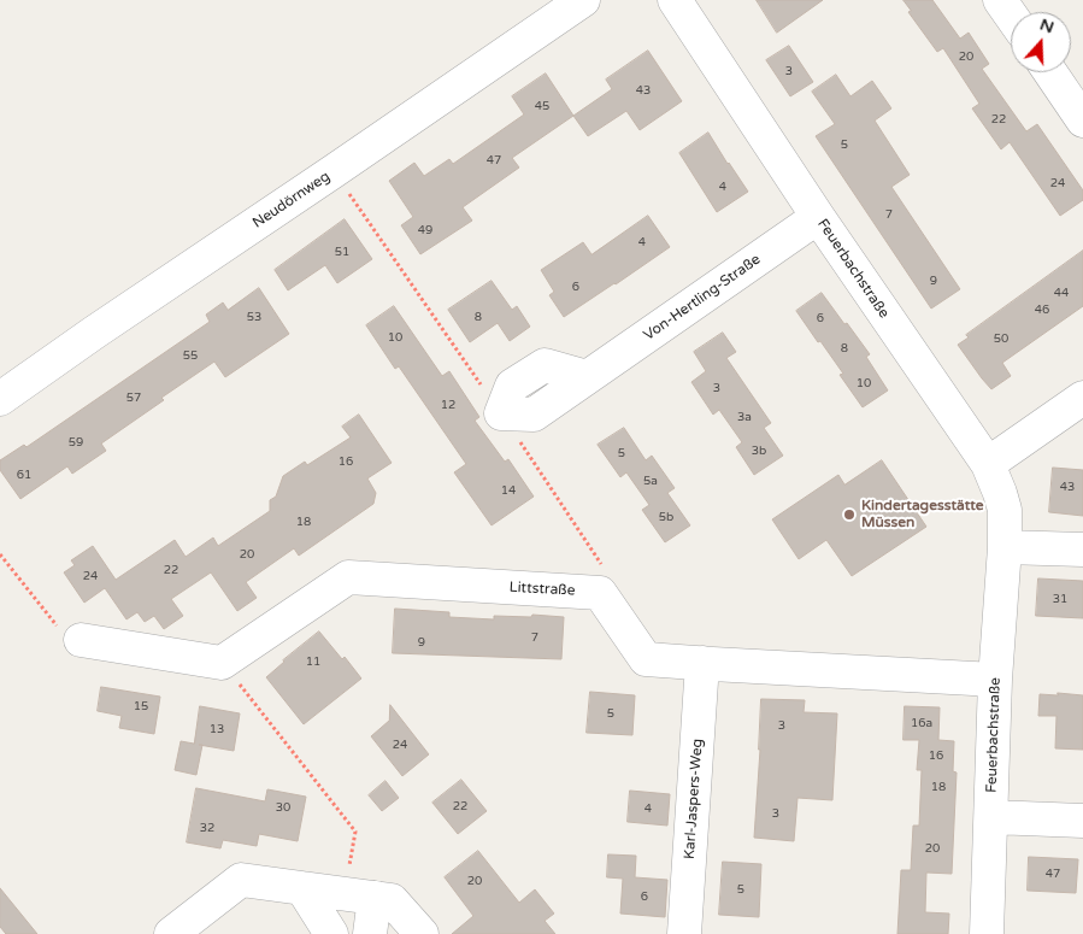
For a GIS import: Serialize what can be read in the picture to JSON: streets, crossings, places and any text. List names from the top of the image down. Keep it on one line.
{"streets":{"street":["Neudörnweg","Feuerbachstraße","Von-Hertling-Straße","Littstraße","Karl-Jaspers-Weg"]},"crossings":[["Feuerbachstraße","Von-Hertling-Straße"]],"places":["Kindertagesstätte Müssen"],"house_numbers":["20","3","43","45","22","5","47","24","4","7","49","4","51","9","6","44","46","53","8","6","10","50","8","55","10","3","57","12","3a","59","3b","5","16","61","5a","43","14","5b","18","20","22","24","31","7","9","11","15","5","16a","3","13","24","16","18","22","30","4","3","32","20","47","20","5","6"],"north":"top"}
